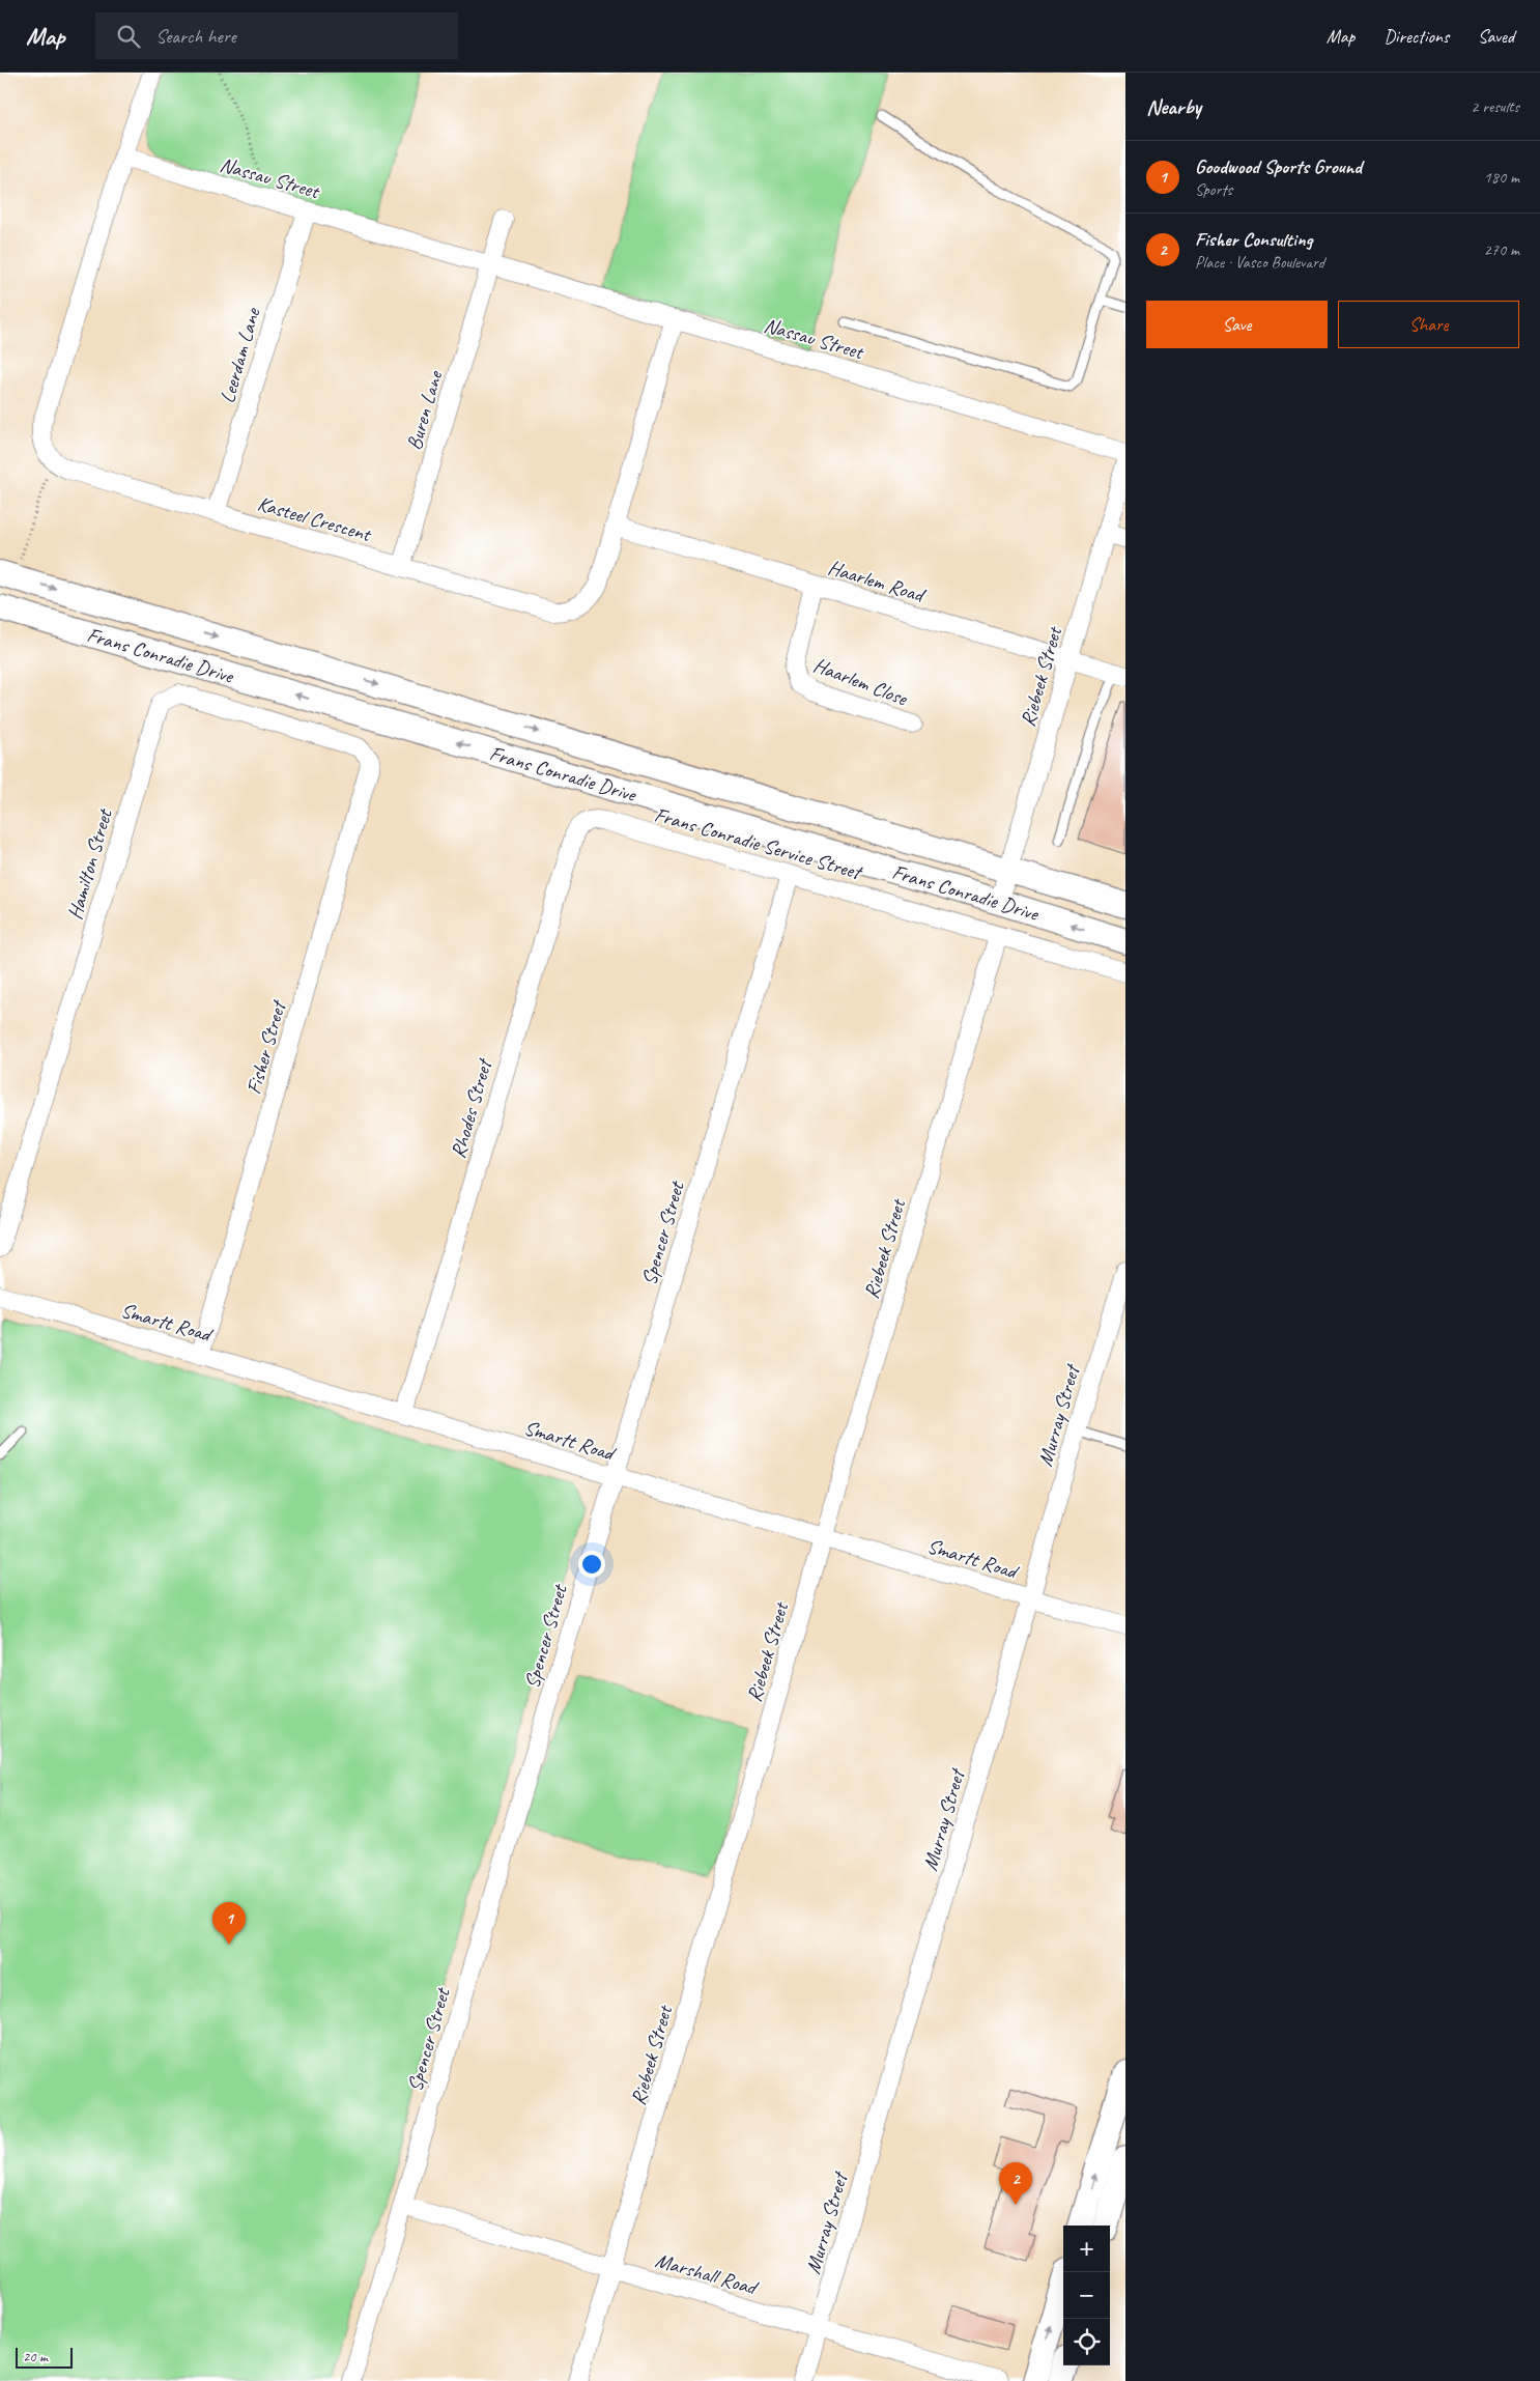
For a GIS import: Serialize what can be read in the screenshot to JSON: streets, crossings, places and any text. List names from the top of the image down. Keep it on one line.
{"streets":{"main road":["Frans Conradie Drive"],"street":["Nassau Street","Leerdam Lane","Buren Lane","Kasteel Crescent","Haarlem Road","Riebeek Street","Haarlem Close","Frans Conradie Service Street","Hamilton Street","Fisher Street","Rhodes Street","Spencer Street","Smartt Road","Murray Street","Marshall Road"]},"crossings":[["Nassau Street","Leerdam Lane"],["Nassau Street","Buren Lane"],["Nassau Street","Kasteel Crescent"],["Leerdam Lane","Kasteel Crescent"],["Buren Lane","Kasteel Crescent"],["Kasteel Crescent","Haarlem Road"],["Haarlem Road","Riebeek Street"],["Haarlem Road","Haarlem Close"],["Frans Conradie Drive","Riebeek Street"],["Riebeek Street","Frans Conradie Service Street"],["Riebeek Street","Smartt Road"],["Riebeek Street","Marshall Road"],["Frans Conradie Service Street","Rhodes Street"],["Frans Conradie Service Street","Spencer Street"],["Hamilton Street","Fisher Street"],["Fisher Street","Smartt Road"],["Rhodes Street","Smartt Road"],["Spencer Street","Smartt Road"],["Spencer Street","Marshall Road"],["Smartt Road","Murray Street"],["Murray Street","Marshall Road"]],"scale_bar":"20 m","page":{"header":"Map","search":"Search here","nav":["Map","Directions","Saved"],"heading":["Nearby","2 results"],"list":[{"mark":"1","name":"Goodwood Sports Ground","note":"Sports","value":"180 m"},{"mark":"2","name":"Fisher Consulting","note":"Place · Vasco Boulevard","value":"270 m"}],"buttons":["Save","Share"],"pins":["1","2"],"map_buttons":["+","−"],"scale":"20 m"}}
